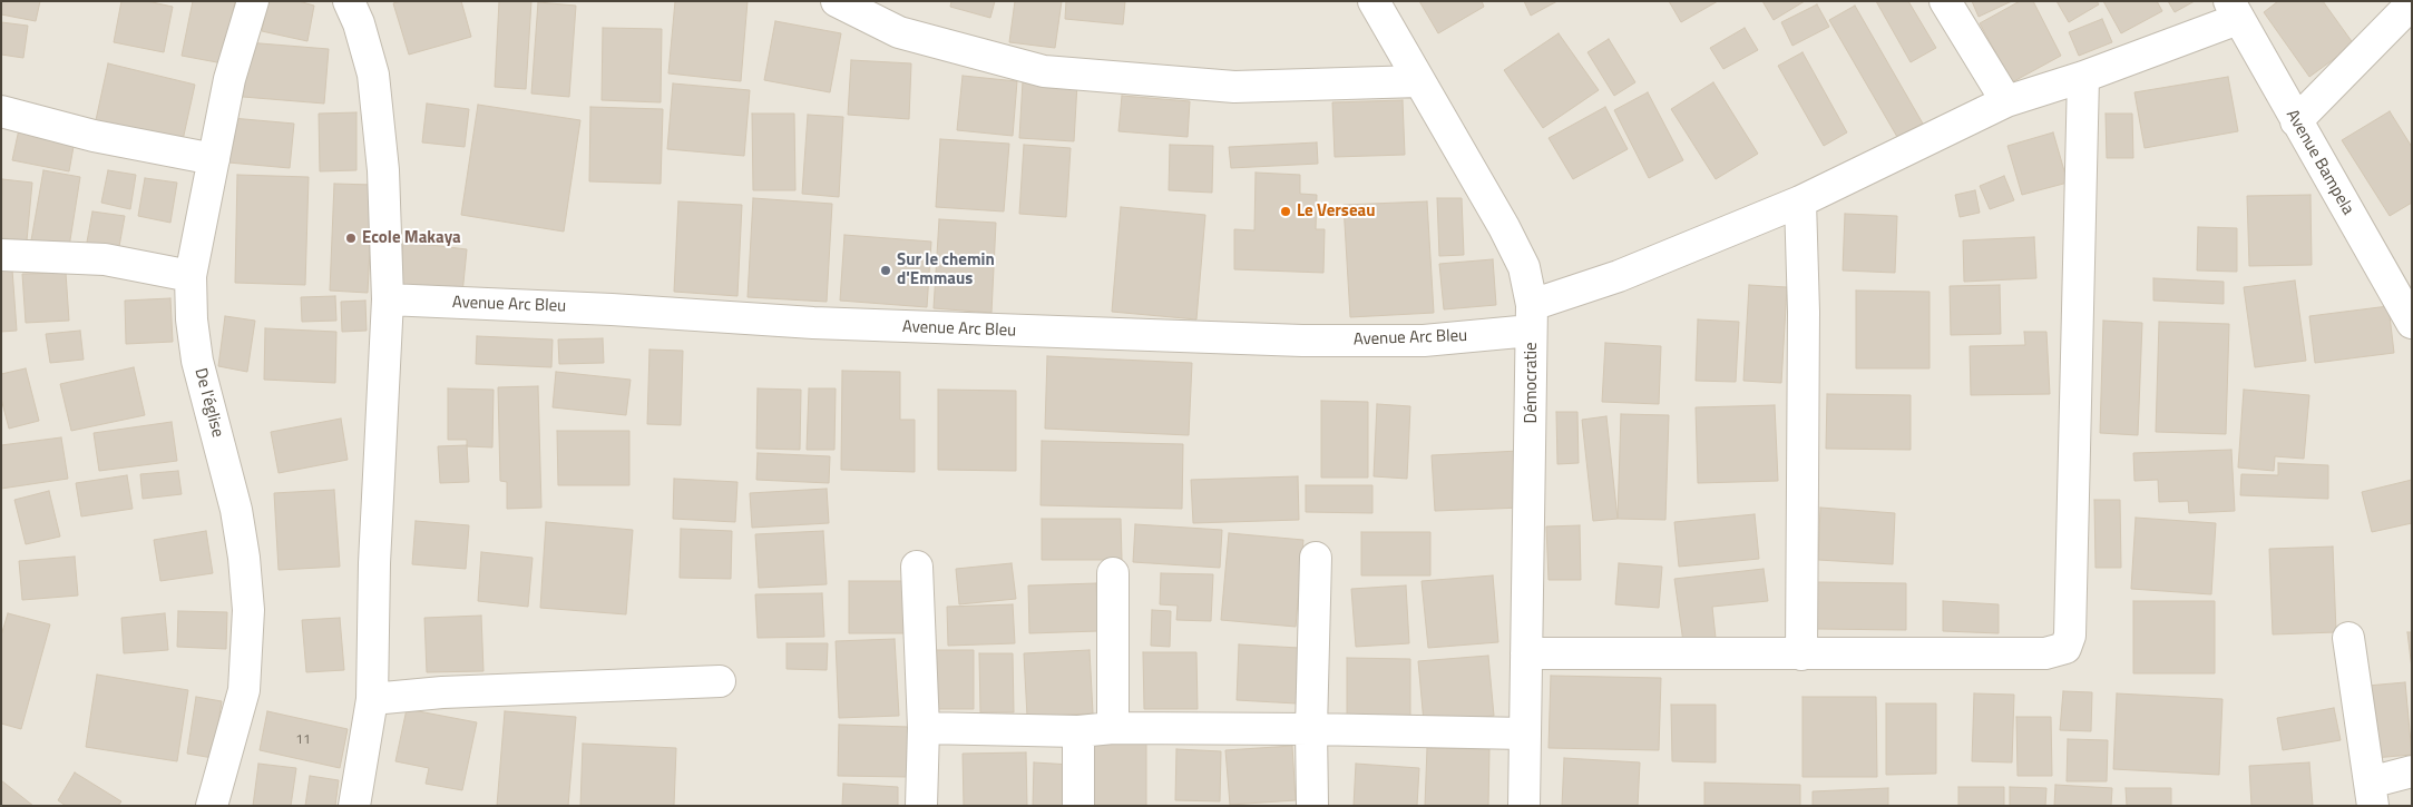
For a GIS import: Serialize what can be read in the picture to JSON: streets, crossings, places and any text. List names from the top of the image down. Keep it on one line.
{"streets":{"street":["Avenue Bampela","Avenue Arc Bleu","Démocratie","De l'église"]},"crossings":[["Avenue Bampela","Avenue Arc Bleu"],["Avenue Arc Bleu","Démocratie"]],"places":["Le Verseau","Ecole Makaya","Sur le chemin d'Emmaus"],"house_numbers":["11"]}
